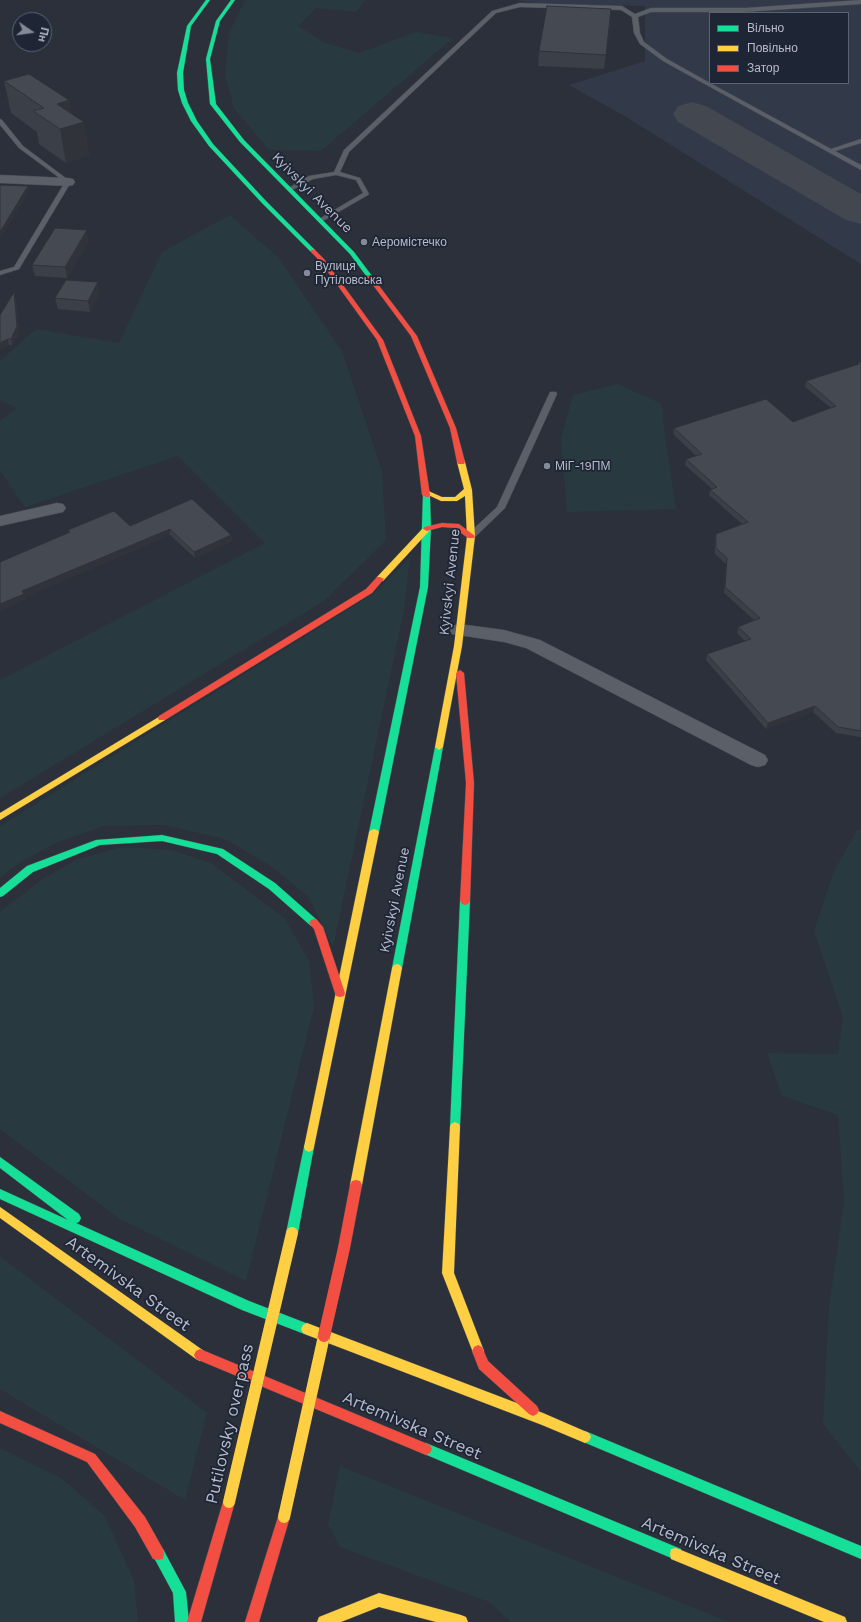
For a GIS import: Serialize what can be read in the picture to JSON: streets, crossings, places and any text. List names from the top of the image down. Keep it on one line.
{"streets":{"main road":["Kyivskyi Avenue","Artemivska Street","Putilovsky overpass"]},"crossings":[["Kyivskyi Avenue","Putilovsky overpass"]],"places":["Аеромістечко","Вулиця Путіловська","МіГ-19ПМ"],"legend":["Вільно","Повільно","Затор"],"north":"right"}
